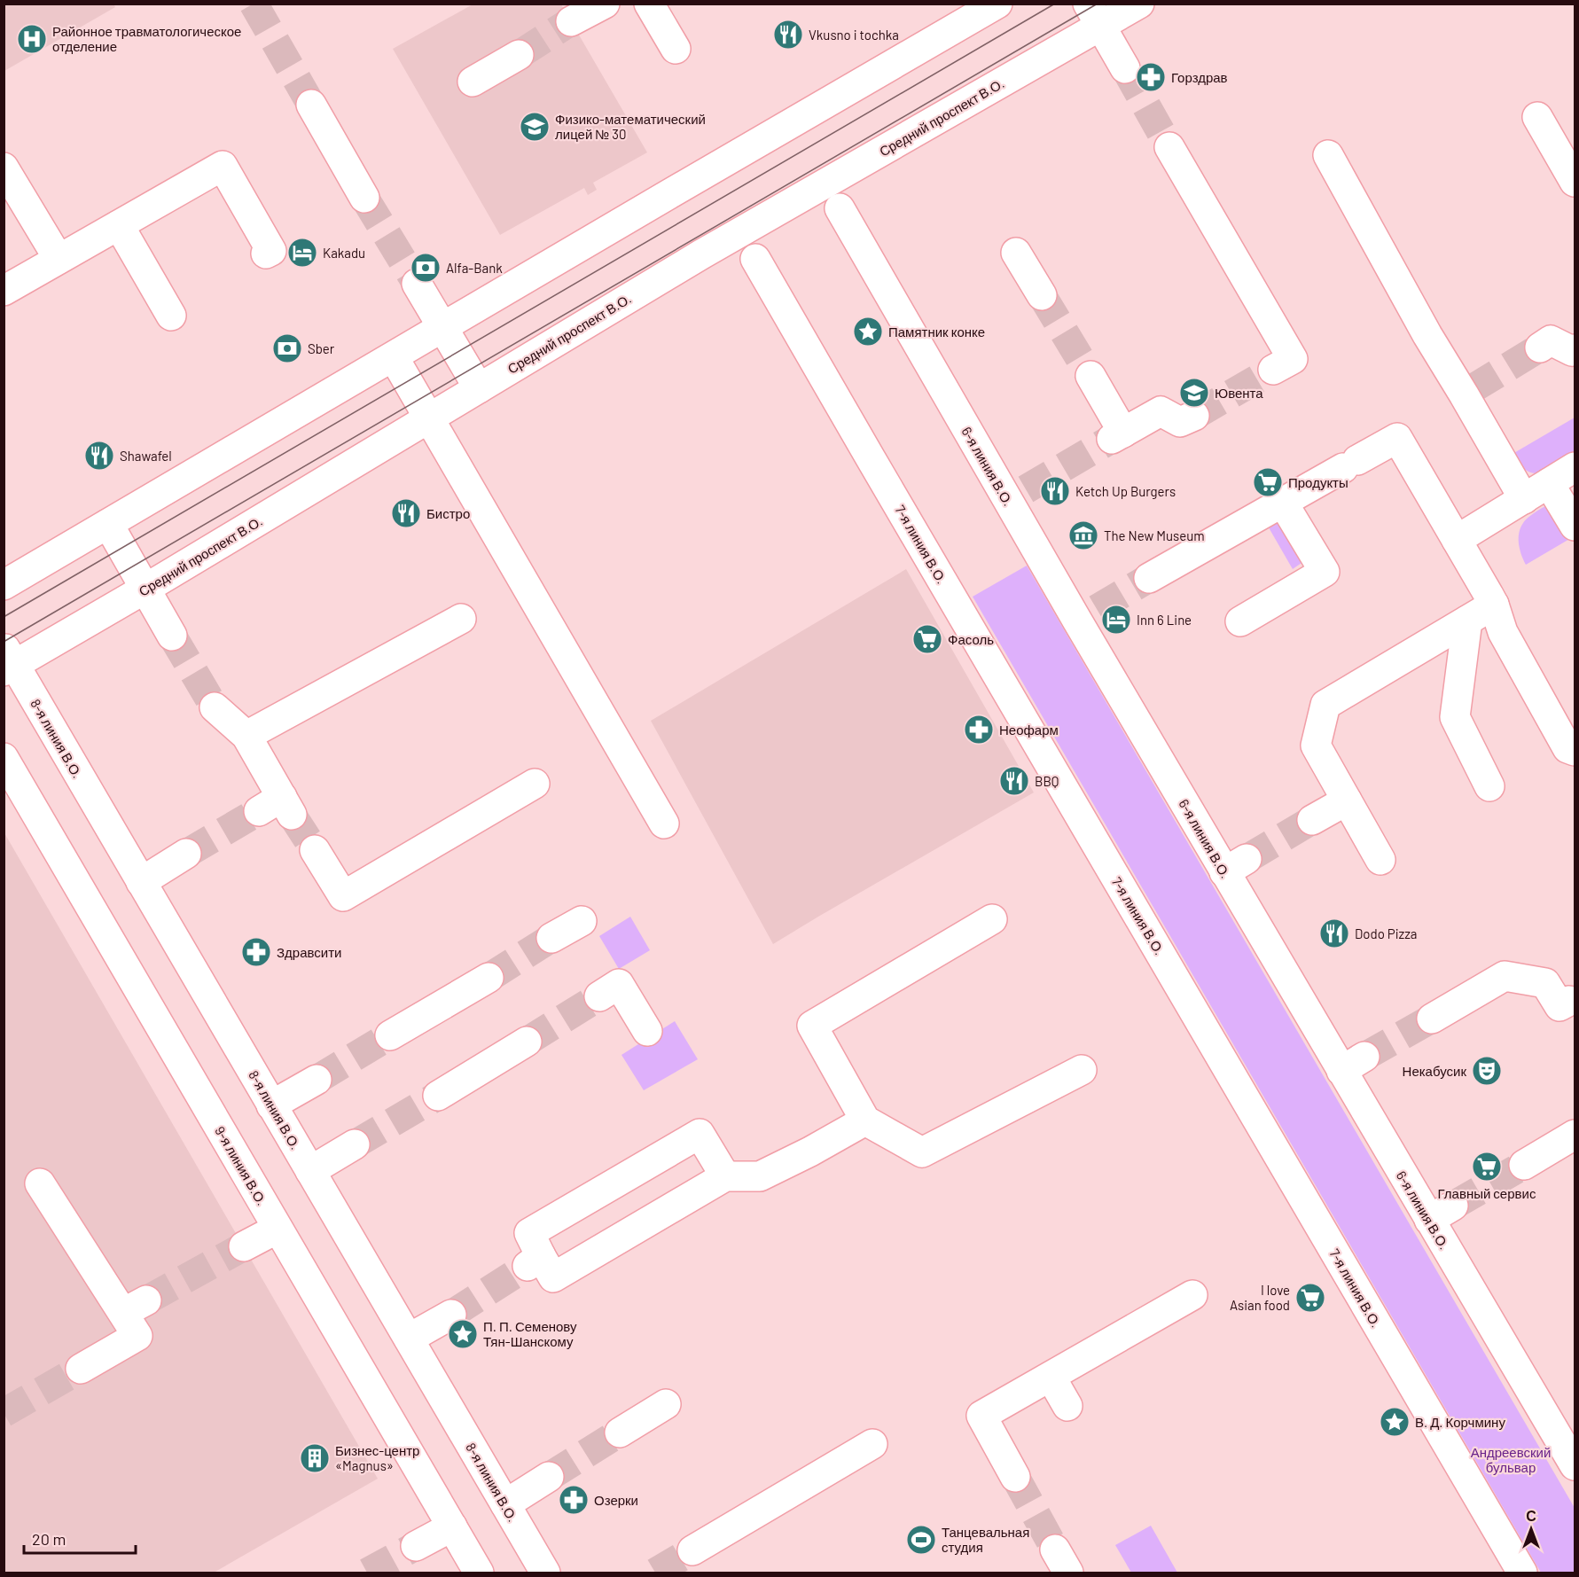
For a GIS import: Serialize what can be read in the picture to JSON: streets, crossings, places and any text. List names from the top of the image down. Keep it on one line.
{"streets":{"main road":["Средний проспект В.О.","6-я линия В.О.","7-я линия В.О.","8-я линия В.О.","9-я линия В.О."]},"crossings":[["Средний проспект В.О.","8-я линия В.О."]],"parks":["Андреевский бульвар"],"places":{"restaurant":["Vkusno i tochka","Shawafel","Ketch Up Burgers","Бистро","BBQ","Dodo Pizza"],"hospital":["Районное травматологическое отделение"],"pharmacy":["Горздрав","Неофарм","Здравсити","Озерки"],"school or university":["Физико-математический лицей № 30","Ювента"],"hotel":["Kakadu","Inn 6 Line"],"bank":["Alfa-Bank","Sber"],"place":["Памятник конке","П. П. Семенову Тян-Шанскому","В. Д. Корчмину"],"supermarket":["Продукты","Фасоль","Главный сервис","I love Asian food"],"museum":["The New Museum"],"theatre":["Некабусик"],"building":["Бизнес-центр «Magnus»"],"sports":["Танцевальная студия"]},"scale_bar":"20 m","north":"top"}
